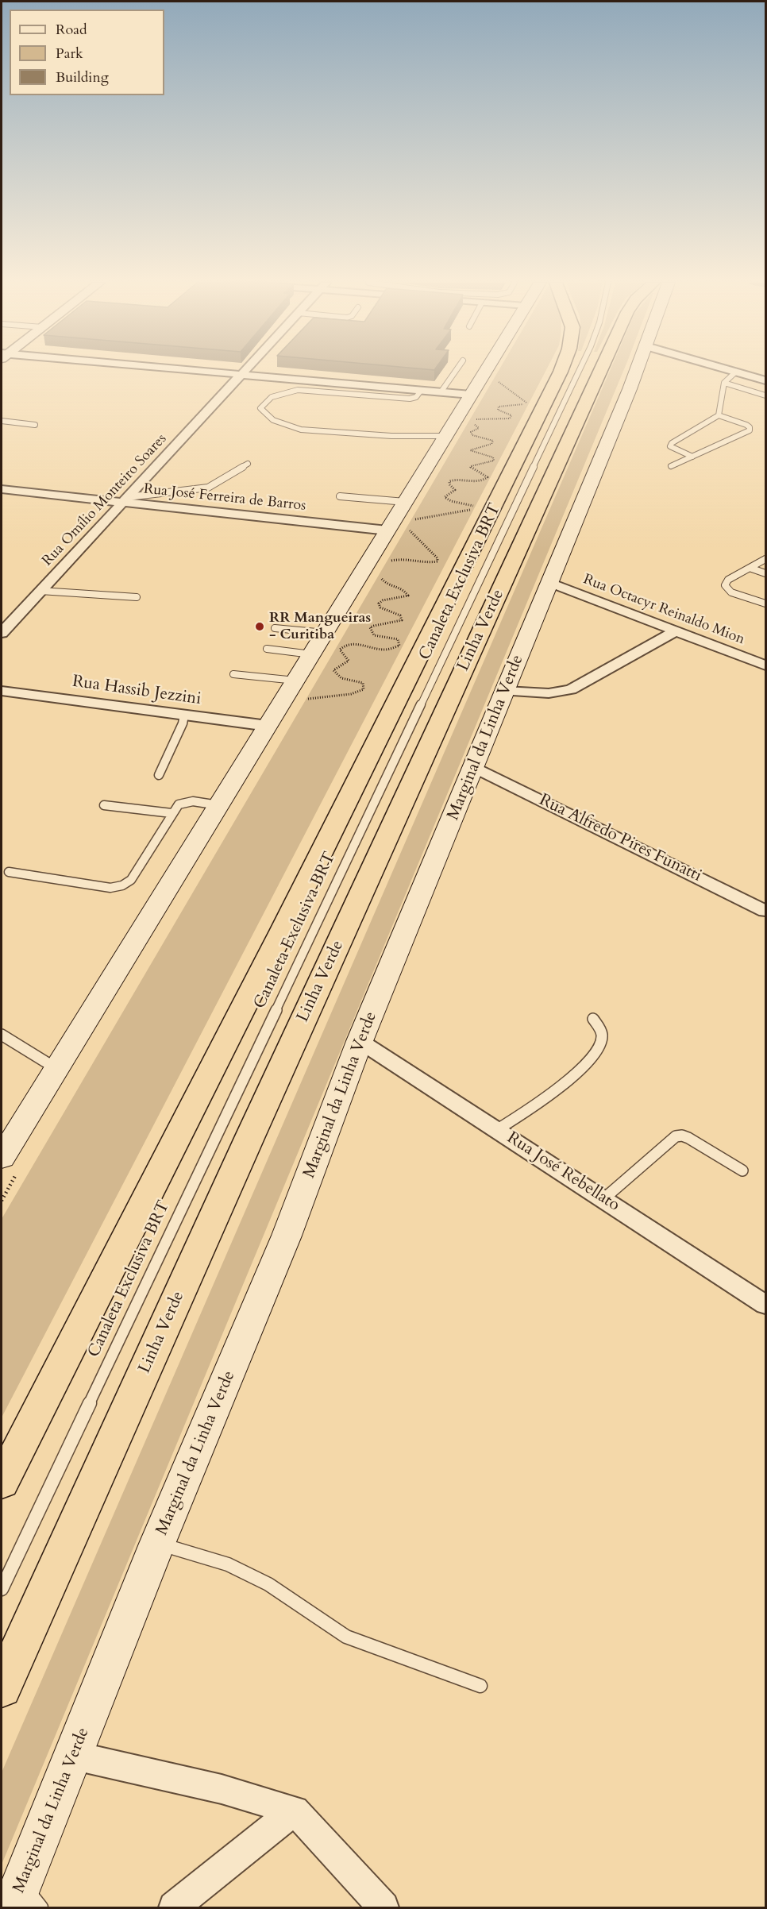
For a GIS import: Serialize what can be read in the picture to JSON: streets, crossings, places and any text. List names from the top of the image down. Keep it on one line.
{"streets":{"highway":["Linha Verde"],"main road":["Marginal da Linha Verde"],"street":["Rua José Ferreira de Barros","Rua Omílio Monteiro Soares","Rua Octacyr Reinaldo Mion","Rua Hassib Jezzini","Rua Alfredo Pires Funatti","Rua José Rebellato"],"lane":["Canaleta Exclusiva BRT"]},"crossings":[["Rua José Ferreira de Barros","Rua Omílio Monteiro Soares"],["Rua Octacyr Reinaldo Mion","Marginal da Linha Verde"],["Marginal da Linha Verde","Rua Alfredo Pires Funatti"],["Marginal da Linha Verde","Rua José Rebellato"]],"places":["RR Mangueiras - Curitiba"],"legend":["Road","Park","Building"]}
